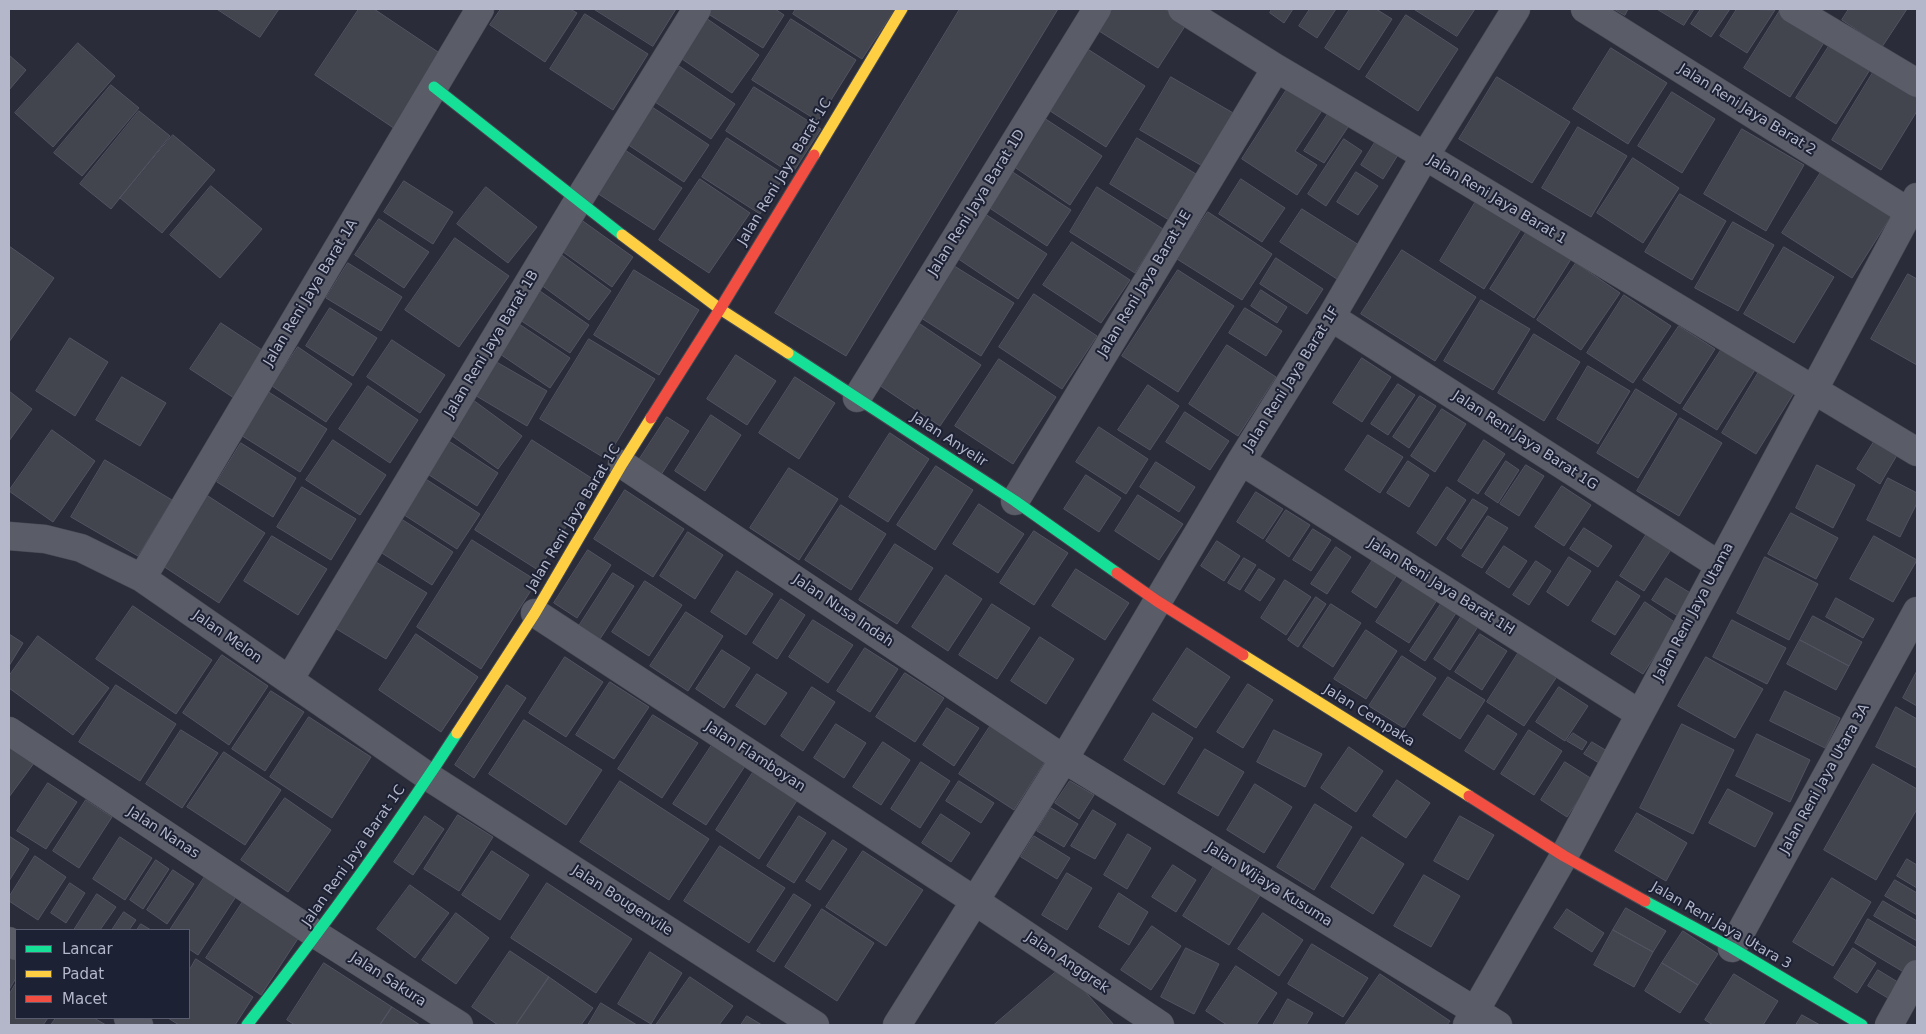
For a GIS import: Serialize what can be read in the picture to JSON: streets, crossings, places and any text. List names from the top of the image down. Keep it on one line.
{"streets":{"street":["Jalan Reni Jaya Barat 2","Jalan Reni Jaya Barat 1C","Jalan Reni Jaya Barat 1","Jalan Reni Jaya Barat 1D","Jalan Reni Jaya Barat 1E","Jalan Reni Jaya Barat 1A","Jalan Reni Jaya Barat 1B","Jalan Reni Jaya Barat 1F","Jalan Anyelir","Jalan Reni Jaya Barat 1G","Jalan Reni Jaya Barat 1H","Jalan Nusa Indah","Jalan Reni Jaya Utama","Jalan Melon","Jalan Cempaka","Jalan Flamboyan","Jalan Reni Jaya Utara 3A","Jalan Nanas","Jalan Wijaya Kusuma","Jalan Bougenvile","Jalan Reni Jaya Utara 3","Jalan Anggrek","Jalan Sakura"]},"crossings":[["Jalan Reni Jaya Barat 2","Jalan Reni Jaya Utama"],["Jalan Reni Jaya Barat 1C","Jalan Anyelir"],["Jalan Reni Jaya Barat 1C","Jalan Nusa Indah"],["Jalan Reni Jaya Barat 1C","Jalan Melon"],["Jalan Reni Jaya Barat 1C","Jalan Flamboyan"],["Jalan Reni Jaya Barat 1C","Jalan Nanas"],["Jalan Reni Jaya Barat 1C","Jalan Bougenvile"],["Jalan Reni Jaya Barat 1C","Jalan Sakura"],["Jalan Reni Jaya Barat 1","Jalan Reni Jaya Barat 1E"],["Jalan Reni Jaya Barat 1","Jalan Reni Jaya Barat 1F"],["Jalan Reni Jaya Barat 1","Jalan Reni Jaya Utama"],["Jalan Reni Jaya Barat 1D","Jalan Anyelir"],["Jalan Reni Jaya Barat 1E","Jalan Anyelir"],["Jalan Reni Jaya Barat 1A","Jalan Anyelir"],["Jalan Reni Jaya Barat 1A","Jalan Melon"],["Jalan Reni Jaya Barat 1B","Jalan Anyelir"],["Jalan Reni Jaya Barat 1B","Jalan Melon"],["Jalan Reni Jaya Barat 1F","Jalan Anyelir"],["Jalan Reni Jaya Barat 1F","Jalan Reni Jaya Barat 1G"],["Jalan Reni Jaya Barat 1F","Jalan Reni Jaya Barat 1H"],["Jalan Reni Jaya Barat 1F","Jalan Nusa Indah"],["Jalan Reni Jaya Barat 1F","Jalan Cempaka"],["Jalan Reni Jaya Barat 1F","Jalan Flamboyan"],["Jalan Reni Jaya Barat 1F","Jalan Wijaya Kusuma"],["Jalan Reni Jaya Barat 1F","Jalan Anggrek"],["Jalan Anyelir","Jalan Cempaka"],["Jalan Reni Jaya Barat 1G","Jalan Reni Jaya Utama"],["Jalan Reni Jaya Barat 1H","Jalan Reni Jaya Utama"],["Jalan Nusa Indah","Jalan Wijaya Kusuma"],["Jalan Reni Jaya Utama","Jalan Cempaka"],["Jalan Reni Jaya Utama","Jalan Wijaya Kusuma"],["Jalan Reni Jaya Utama","Jalan Reni Jaya Utara 3"],["Jalan Melon","Jalan Bougenvile"],["Jalan Cempaka","Jalan Reni Jaya Utara 3"],["Jalan Flamboyan","Jalan Anggrek"],["Jalan Reni Jaya Utara 3A","Jalan Reni Jaya Utara 3"],["Jalan Nanas","Jalan Sakura"]],"legend":["Lancar","Padat","Macet"]}
